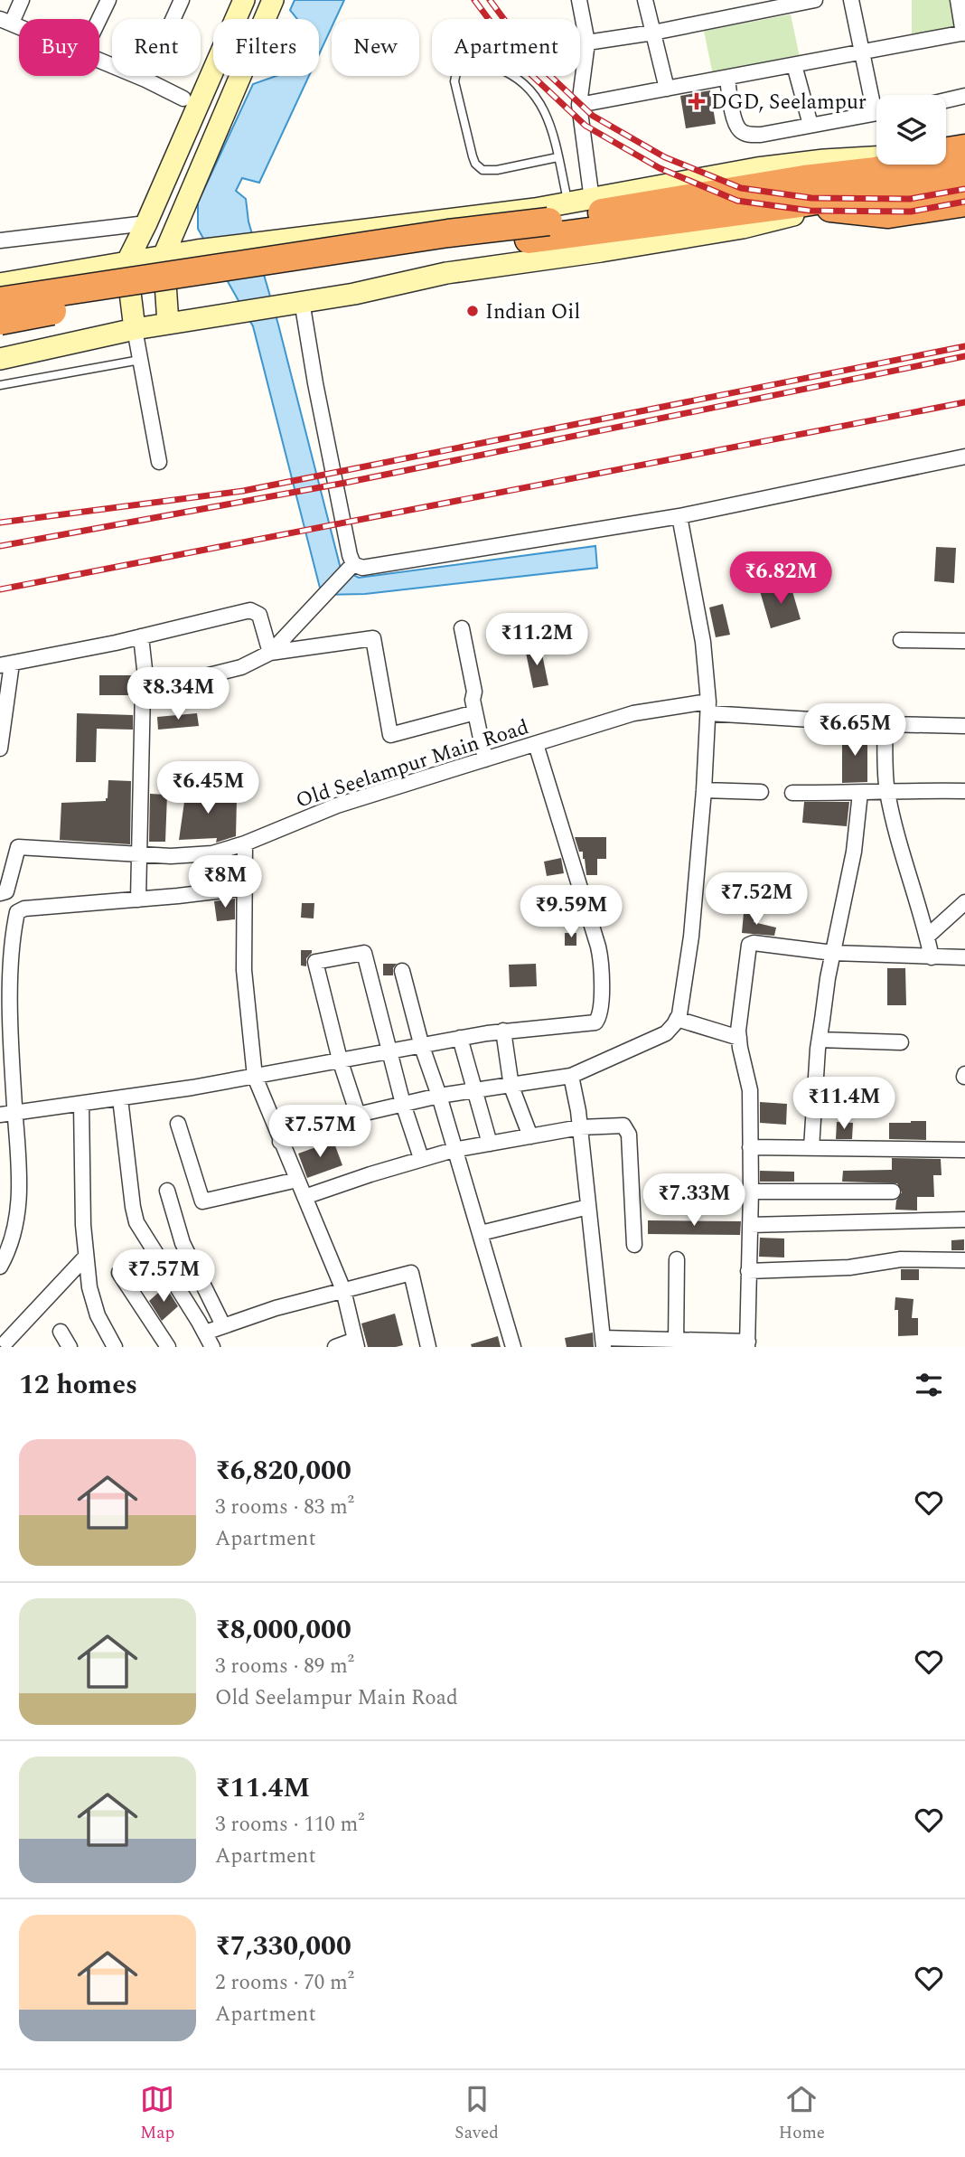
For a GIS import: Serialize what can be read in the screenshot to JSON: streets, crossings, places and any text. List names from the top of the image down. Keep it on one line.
{"streets":{"street":["Old Seelampur Main Road"]},"places":{"health":["DGD, Seelampur"],"other":["Indian Oil"]},"page":{"chip":["Buy","Rent","Filters","New","Apartment"],"price":["₹6.82M","₹11.2M","₹8.34M","₹6.65M","₹6.45M","₹8M","₹7.52M","₹9.59M","₹11.4M","₹7.57M","₹7.33M","₹7.57M"],"heading":"12 homes","list":[{"name":"₹6,820,000","note":"3 rooms · 83 m² · Apartment"},{"name":"₹8,000,000","note":"3 rooms · 89 m² · Old Seelampur Main Road"},{"name":"₹11.4M","note":"3 rooms · 110 m² · Apartment"},{"name":"₹7,330,000","note":"2 rooms · 70 m² · Apartment"}],"tabs":["Map","Saved","Home"]}}
